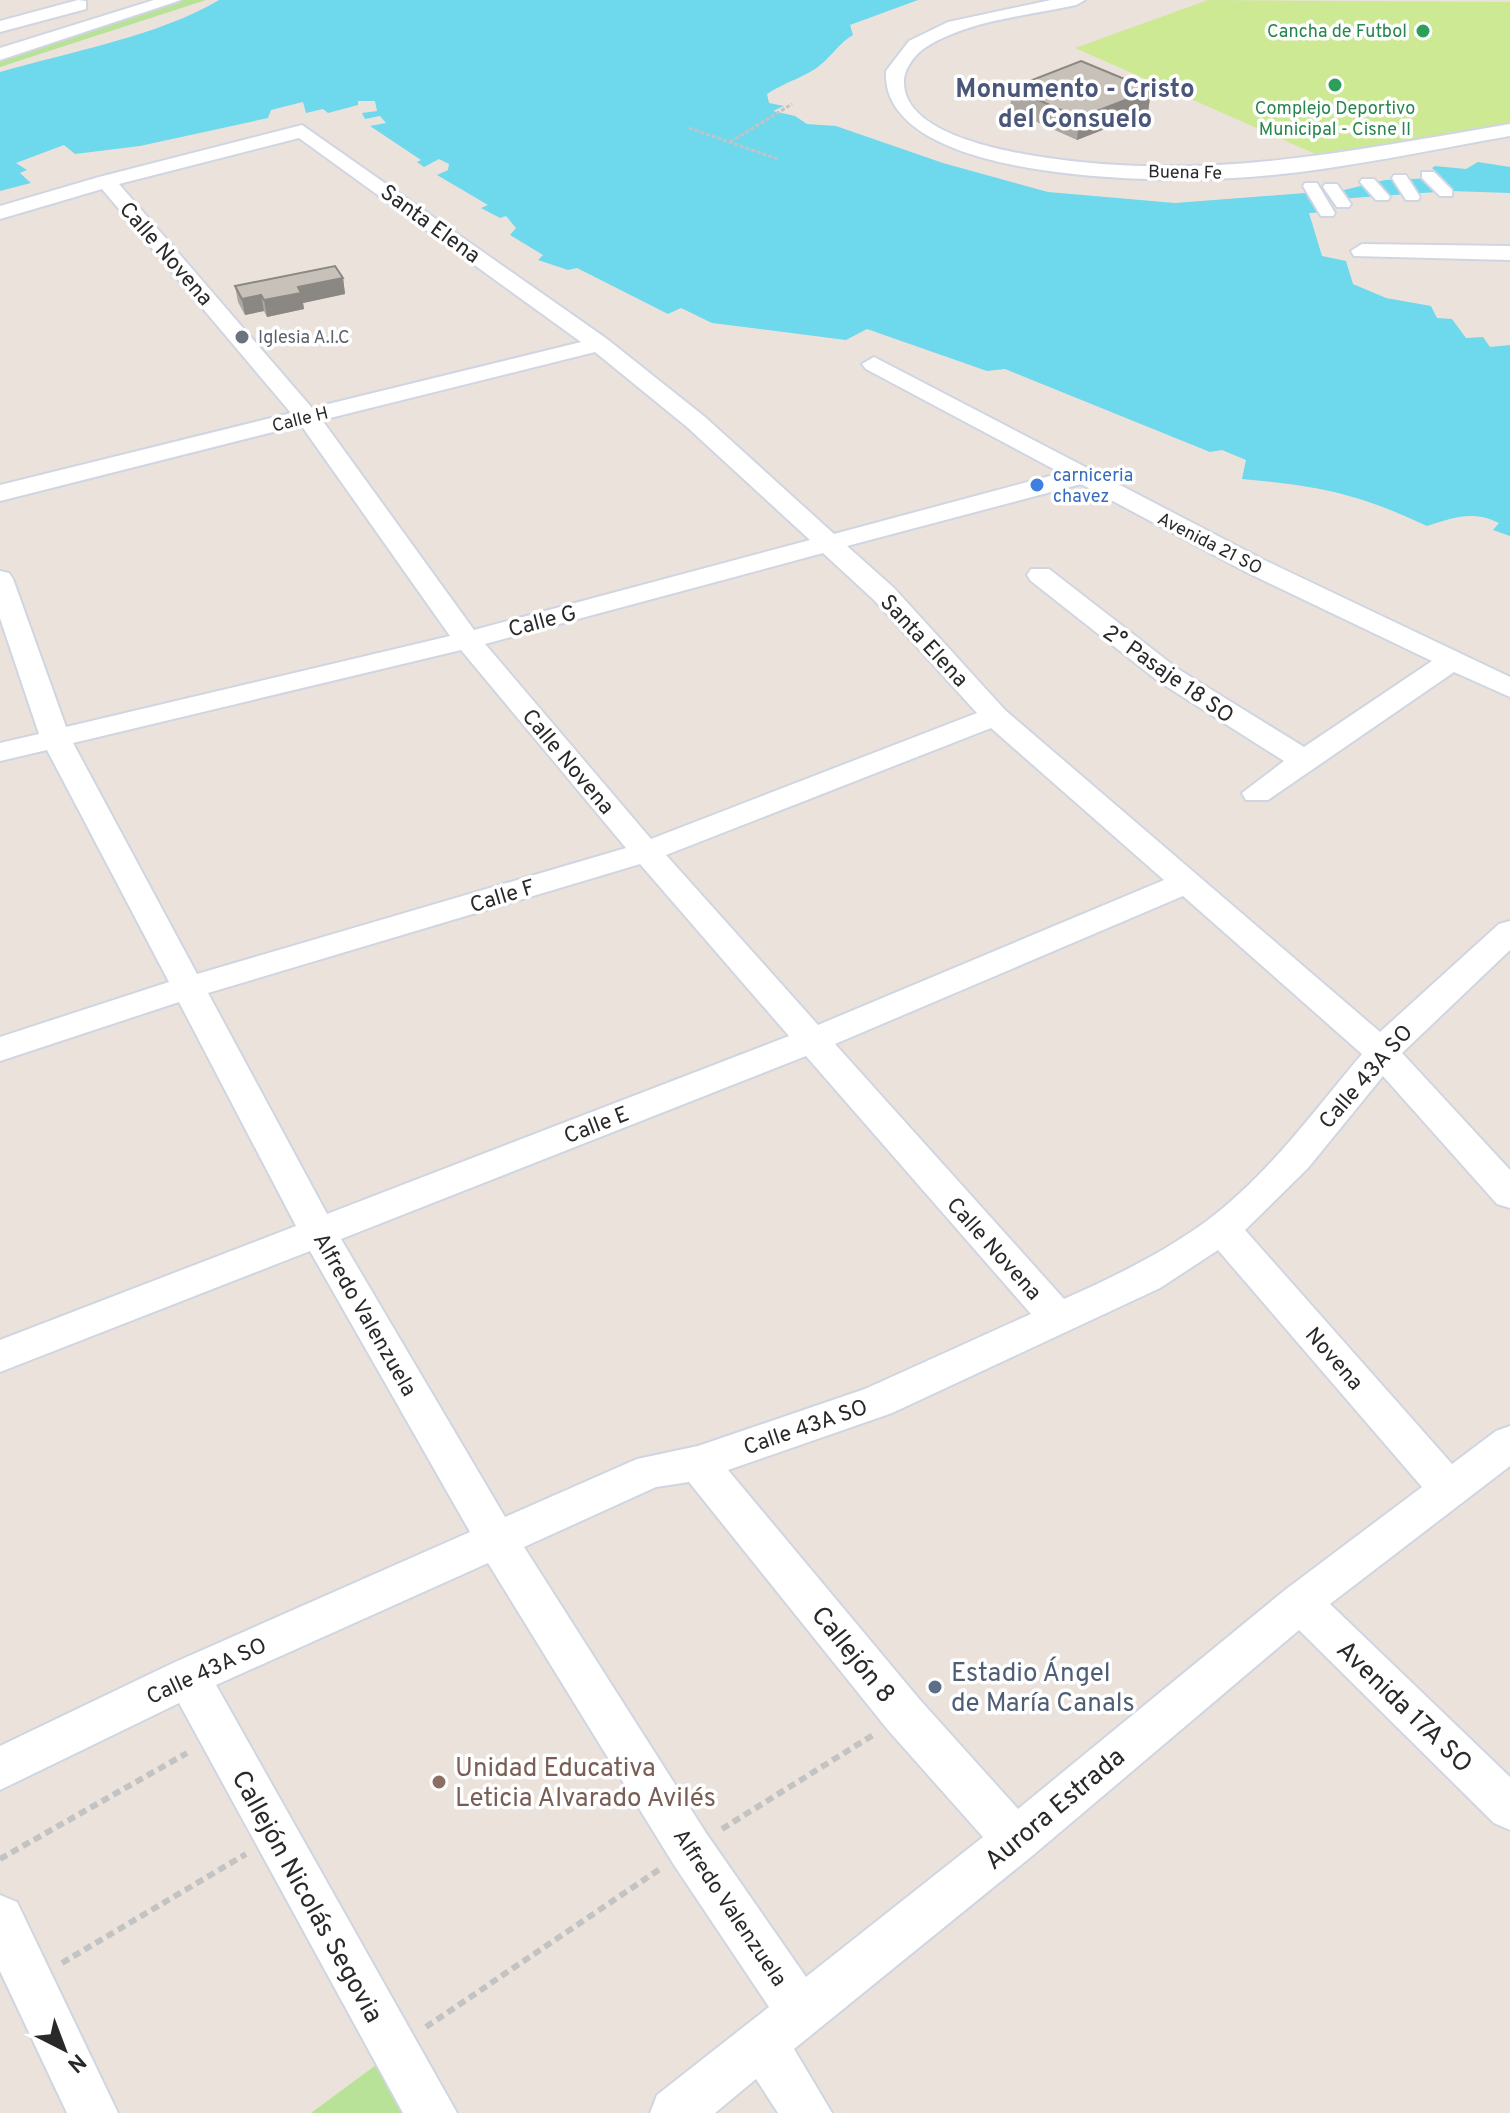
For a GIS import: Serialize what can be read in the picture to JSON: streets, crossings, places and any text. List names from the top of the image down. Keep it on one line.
{"streets":{"street":["Buena Fe","Santa Elena","Calle Novena","Calle H","Avenida 21 SO","Calle G","2° Pasaje 18 SO","Calle F","Calle 43A SO","Calle E","Alfredo Valenzuela","Novena","Callejón 8","Avenida 17A SO","Aurora Estrada","Callejón Nicolás Segovia"]},"crossings":[["Santa Elena","Calle Novena"],["Santa Elena","Calle H"],["Santa Elena","Calle G"],["Santa Elena","Calle F"],["Santa Elena","Calle 43A SO"],["Santa Elena","Calle E"],["Calle Novena","Calle H"],["Calle Novena","Calle G"],["Calle Novena","Calle F"],["Calle Novena","Calle 43A SO"],["Calle Novena","Calle E"],["Avenida 21 SO","Calle G"],["Calle G","Alfredo Valenzuela"],["Calle F","Alfredo Valenzuela"],["Calle 43A SO","Alfredo Valenzuela"],["Calle 43A SO","Novena"],["Calle 43A SO","Callejón 8"],["Calle 43A SO","Callejón Nicolás Segovia"],["Calle E","Alfredo Valenzuela"],["Alfredo Valenzuela","Aurora Estrada"],["Novena","Aurora Estrada"],["Callejón 8","Aurora Estrada"],["Avenida 17A SO","Aurora Estrada"]],"districts":["Monumento - Cristo del Consuelo"],"places":["Cancha de Futbol","Complejo Deportivo Municipal - Cisne II","Iglesia A.I.C","carniceria chavez","Estadio Ángel de María Canals","Unidad Educativa Leticia Alvarado Avilés"],"north":"bottom right"}
